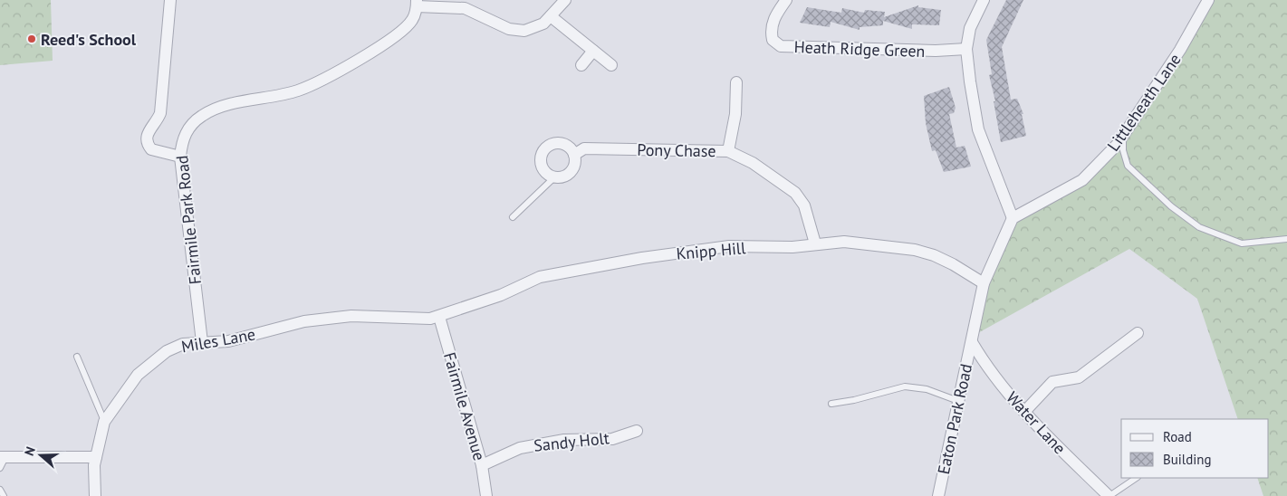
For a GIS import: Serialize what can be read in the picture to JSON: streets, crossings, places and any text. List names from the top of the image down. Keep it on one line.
{"streets":{"street":["Heath Ridge Green","Littleheath Lane","Pony Chase","Fairmile Park Road","Knipp Hill","Miles Lane","Fairmile Avenue","Eaton Park Road","Water Lane","Sandy Holt"]},"crossings":[["Pony Chase","Knipp Hill"],["Fairmile Park Road","Miles Lane"],["Knipp Hill","Miles Lane"],["Knipp Hill","Fairmile Avenue"],["Miles Lane","Fairmile Avenue"],["Fairmile Avenue","Sandy Holt"],["Eaton Park Road","Water Lane"]],"places":["Reed's School"],"legend":["Road","Building"],"north":"left"}
